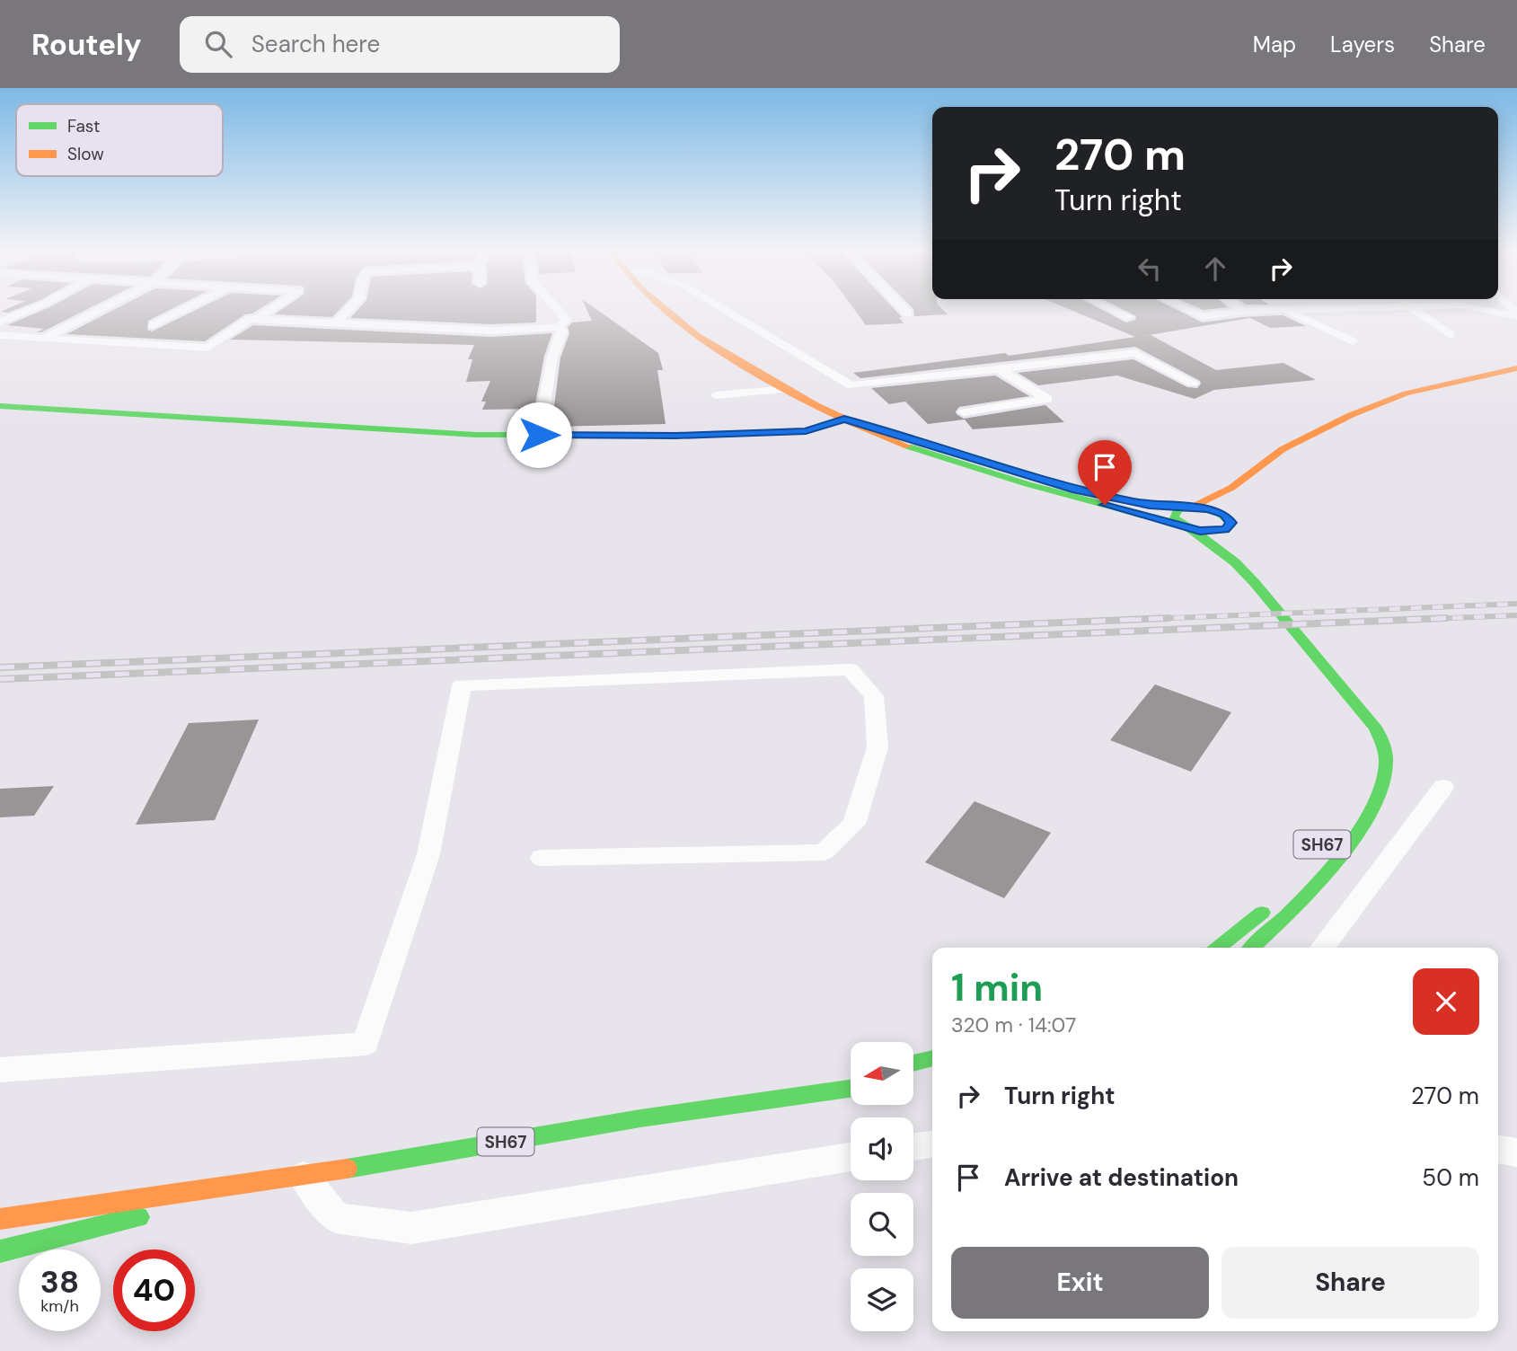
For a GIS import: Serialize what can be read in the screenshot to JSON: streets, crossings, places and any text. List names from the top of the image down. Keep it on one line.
{"streets":{"main road":["SH67"]},"legend":["Fast","Slow"],"north":"left","page":{"header":"Routely","search":"Search here","nav":["Map","Layers","Share"],"turn":["270 m","Turn right"],"heading":["1 min","320 m · 14:07"],"list":[{"name":"Turn right","value":"270 m"},{"name":"Arrive at destination","value":"50 m"}],"buttons":["Exit","Share"],"speed":"38 km/h","limit":"40"}}
